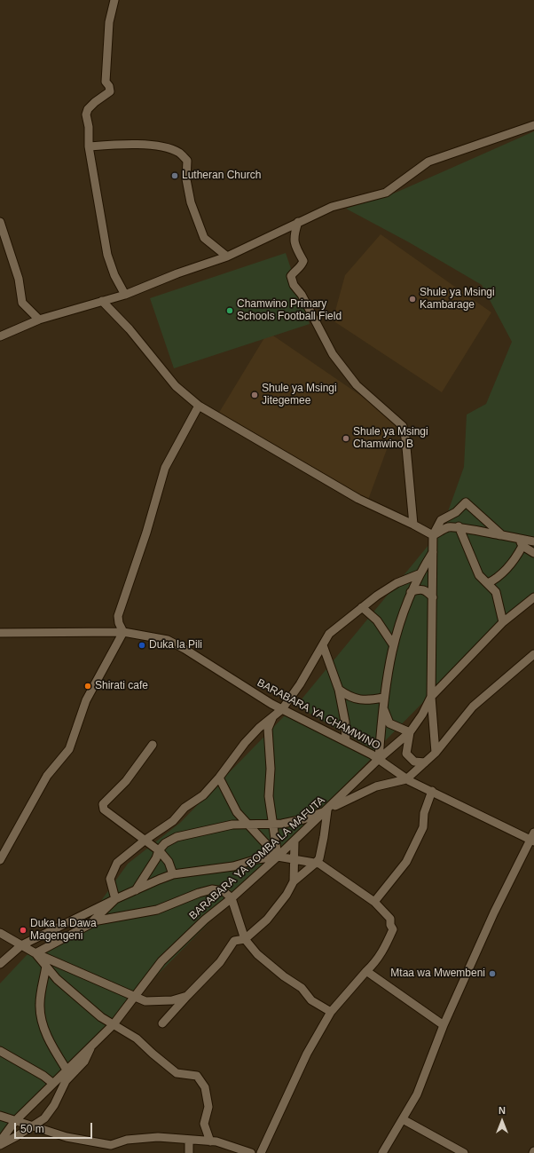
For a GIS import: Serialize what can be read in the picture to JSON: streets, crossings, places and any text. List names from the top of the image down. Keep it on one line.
{"streets":{"street":["BARABARA YA CHAMWINO","BARABARA YA BOMBA LA MAFUTA"]},"crossings":[["BARABARA YA CHAMWINO","BARABARA YA BOMBA LA MAFUTA"]],"places":["Lutheran Church","Shule ya Msingi Kambarage","Chamwino Primary Schools Football Field","Shule ya Msingi Jitegemee","Shule ya Msingi Chamwino B","Duka la Pili","Shirati cafe","Duka la Dawa Magengeni","Mtaa wa Mwembeni"],"scale_bar":"50 m","north":"top"}
